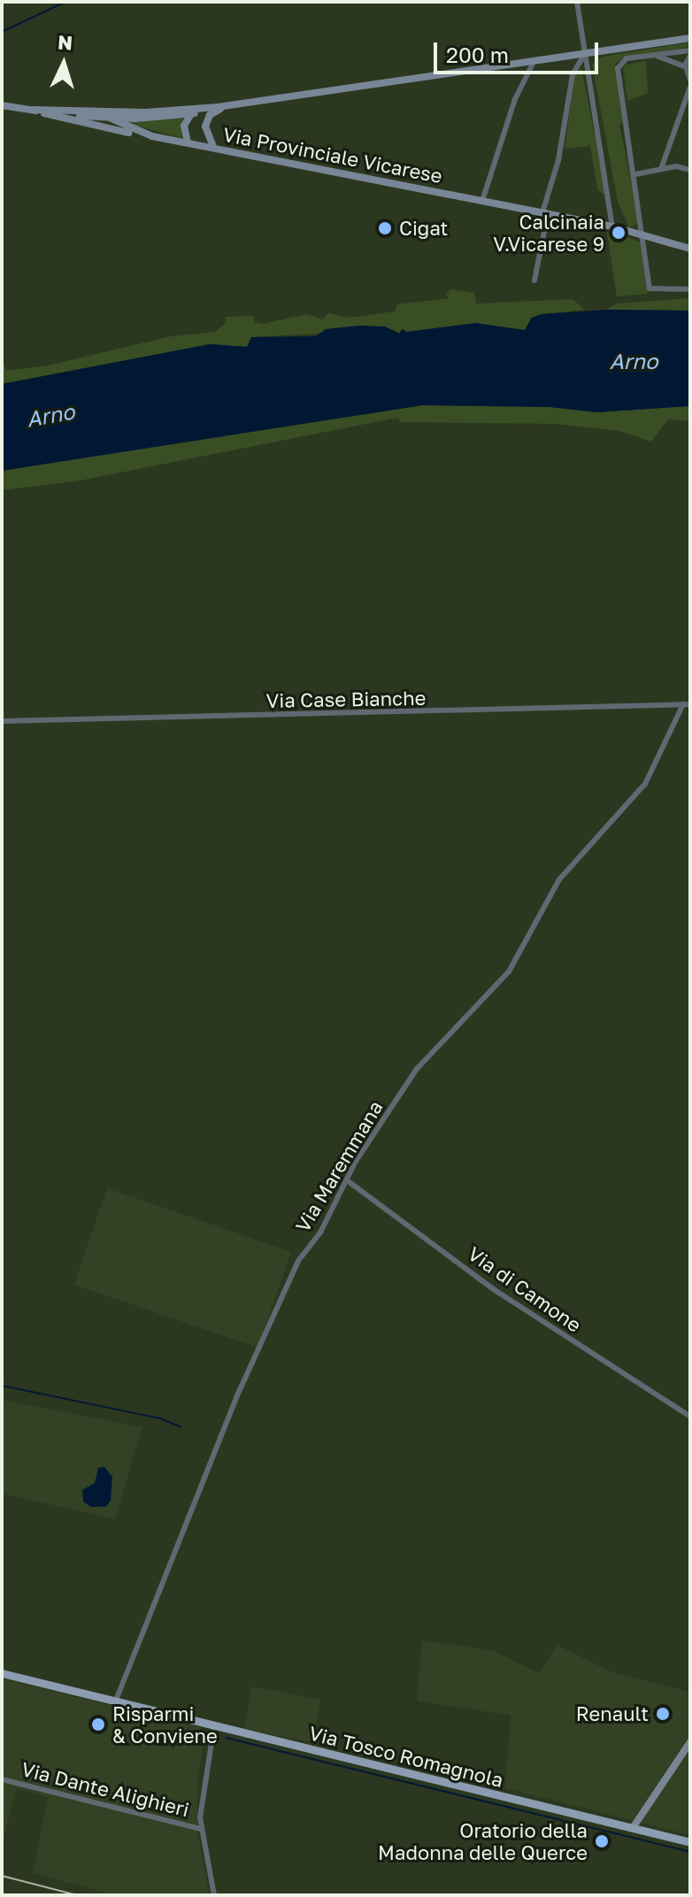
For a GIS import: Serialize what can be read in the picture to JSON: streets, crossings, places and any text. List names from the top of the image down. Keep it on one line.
{"streets":{"main road":["Via Tosco Romagnola"],"street":["Via Provinciale Vicarese","Via Case Bianche","Via Maremmana","Via di Camone","Via Dante Alighieri"]},"crossings":[["Via Case Bianche","Via Maremmana"],["Via Maremmana","Via di Camone"],["Via Maremmana","Via Tosco Romagnola"]],"water":["Arno"],"places":["Cigat","Calcinaia V.Vicarese 9","Renault","Risparmi & Conviene","Oratorio della Madonna delle Querce"],"scale_bar":"200 m","north":"top"}
